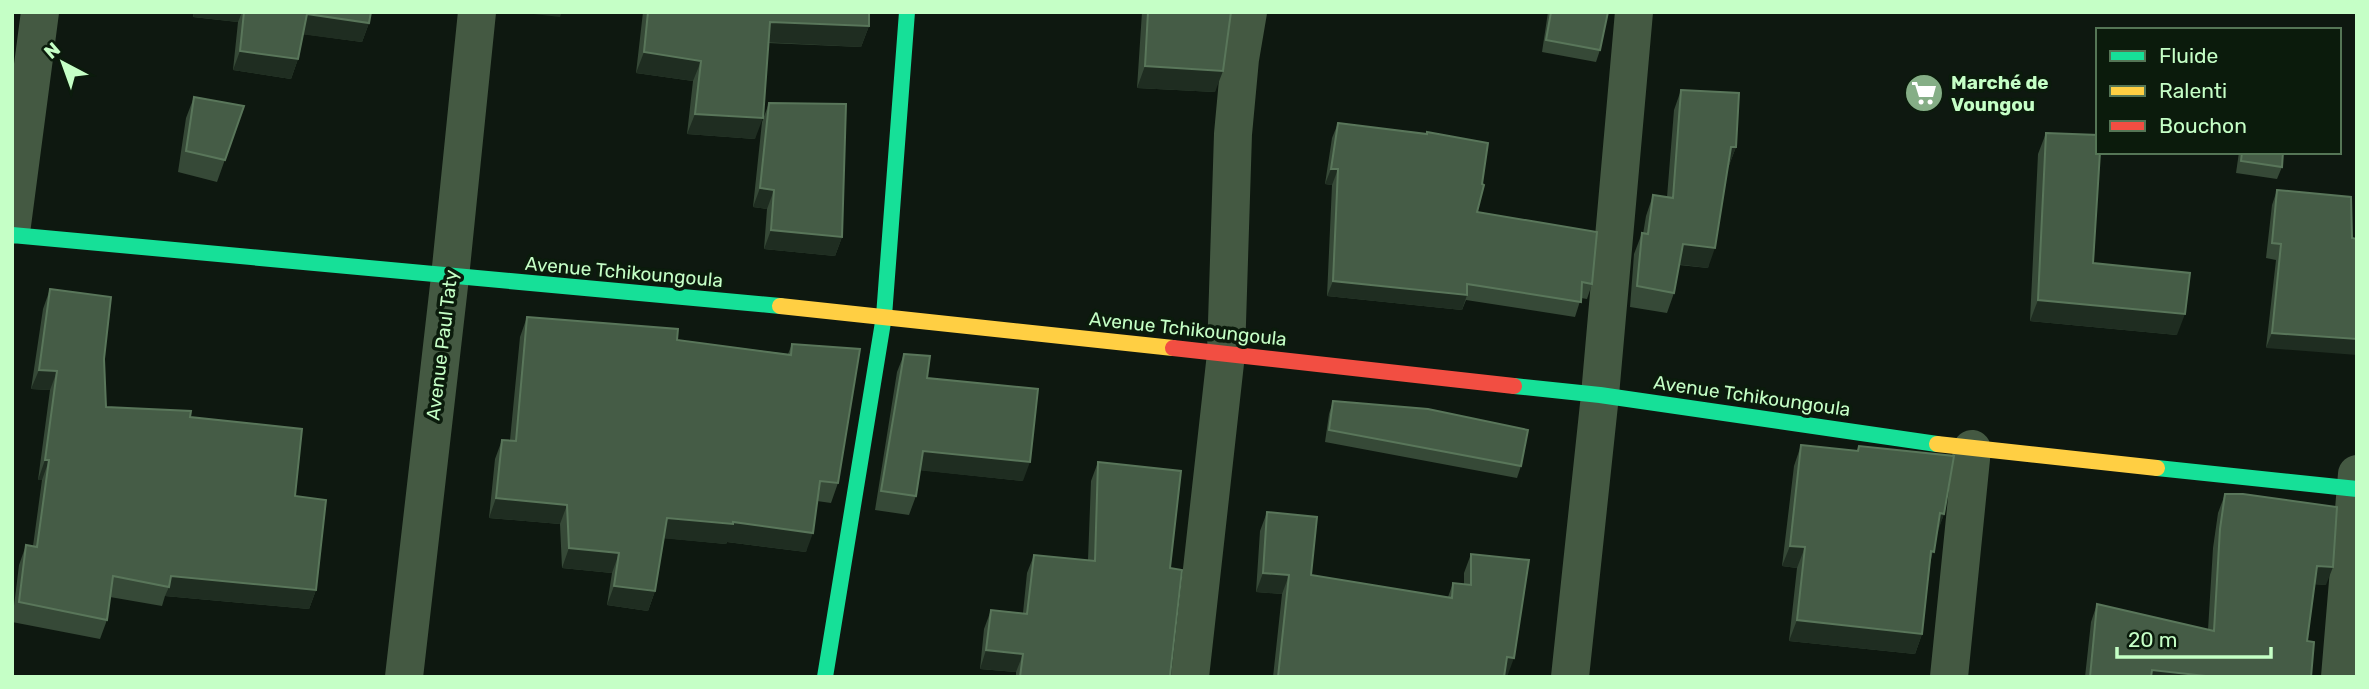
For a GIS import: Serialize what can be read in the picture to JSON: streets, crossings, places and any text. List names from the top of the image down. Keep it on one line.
{"streets":{"street":["Avenue Tchikoungoula","Avenue Paul Taty"]},"crossings":[["Avenue Tchikoungoula","Avenue Paul Taty"]],"places":{"supermarket":["Marché de Voungou"]},"legend":["Fluide","Ralenti","Bouchon"],"scale_bar":"20 m","north":"top left"}
